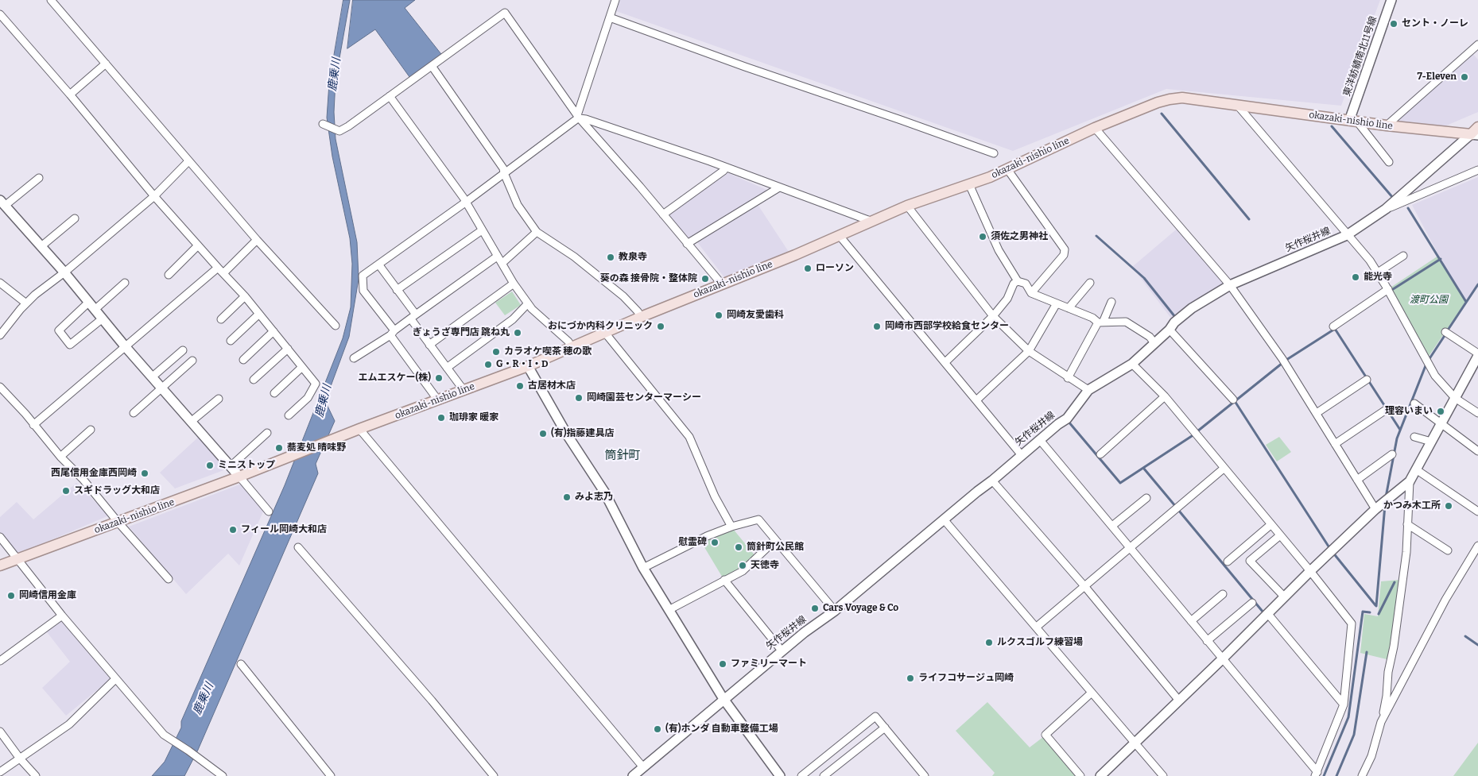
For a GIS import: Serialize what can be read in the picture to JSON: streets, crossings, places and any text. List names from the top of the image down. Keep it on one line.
{"streets":{"main road":["okazaki-nishio line"],"street":["東洋紡績南北11号線","矢作桜井線"]},"crossings":[["東洋紡績南北11号線","okazaki-nishio line"],["okazaki-nishio line","矢作桜井線"]],"districts":["筒針町"],"water":["鹿乗川"],"parks":["渡町公園"],"places":["セント・ノーレ","7-Eleven","須佐之男神社","教泉寺","ローソン","能光寺","葵の森 接骨院・整体院","岡崎友愛歯科","おにづか内科クリニック","岡崎市西部学校給食センター","ぎょうざ専門店 跳ね丸","カラオケ喫茶 穂の歌","G・R・I・D","エムエスケー(株)","古居材木店","岡崎園芸センターマーシー","理容いまい","珈琲家 暖家","(有)指藤建具店","蕎麦処 晴味野","ミニストップ","西尾信用金庫西岡崎","スギドラッグ大和店","みよ志乃","かつみ木工所","フィール岡崎大和店","慰霊碑","筒針町公民館","天徳寺","岡崎信用金庫","Cars Voyage & Co","ルクスゴルフ練習場","ファミリーマート","ライフコサージュ岡崎","(有)ホンダ 自動車整備工場"]}
